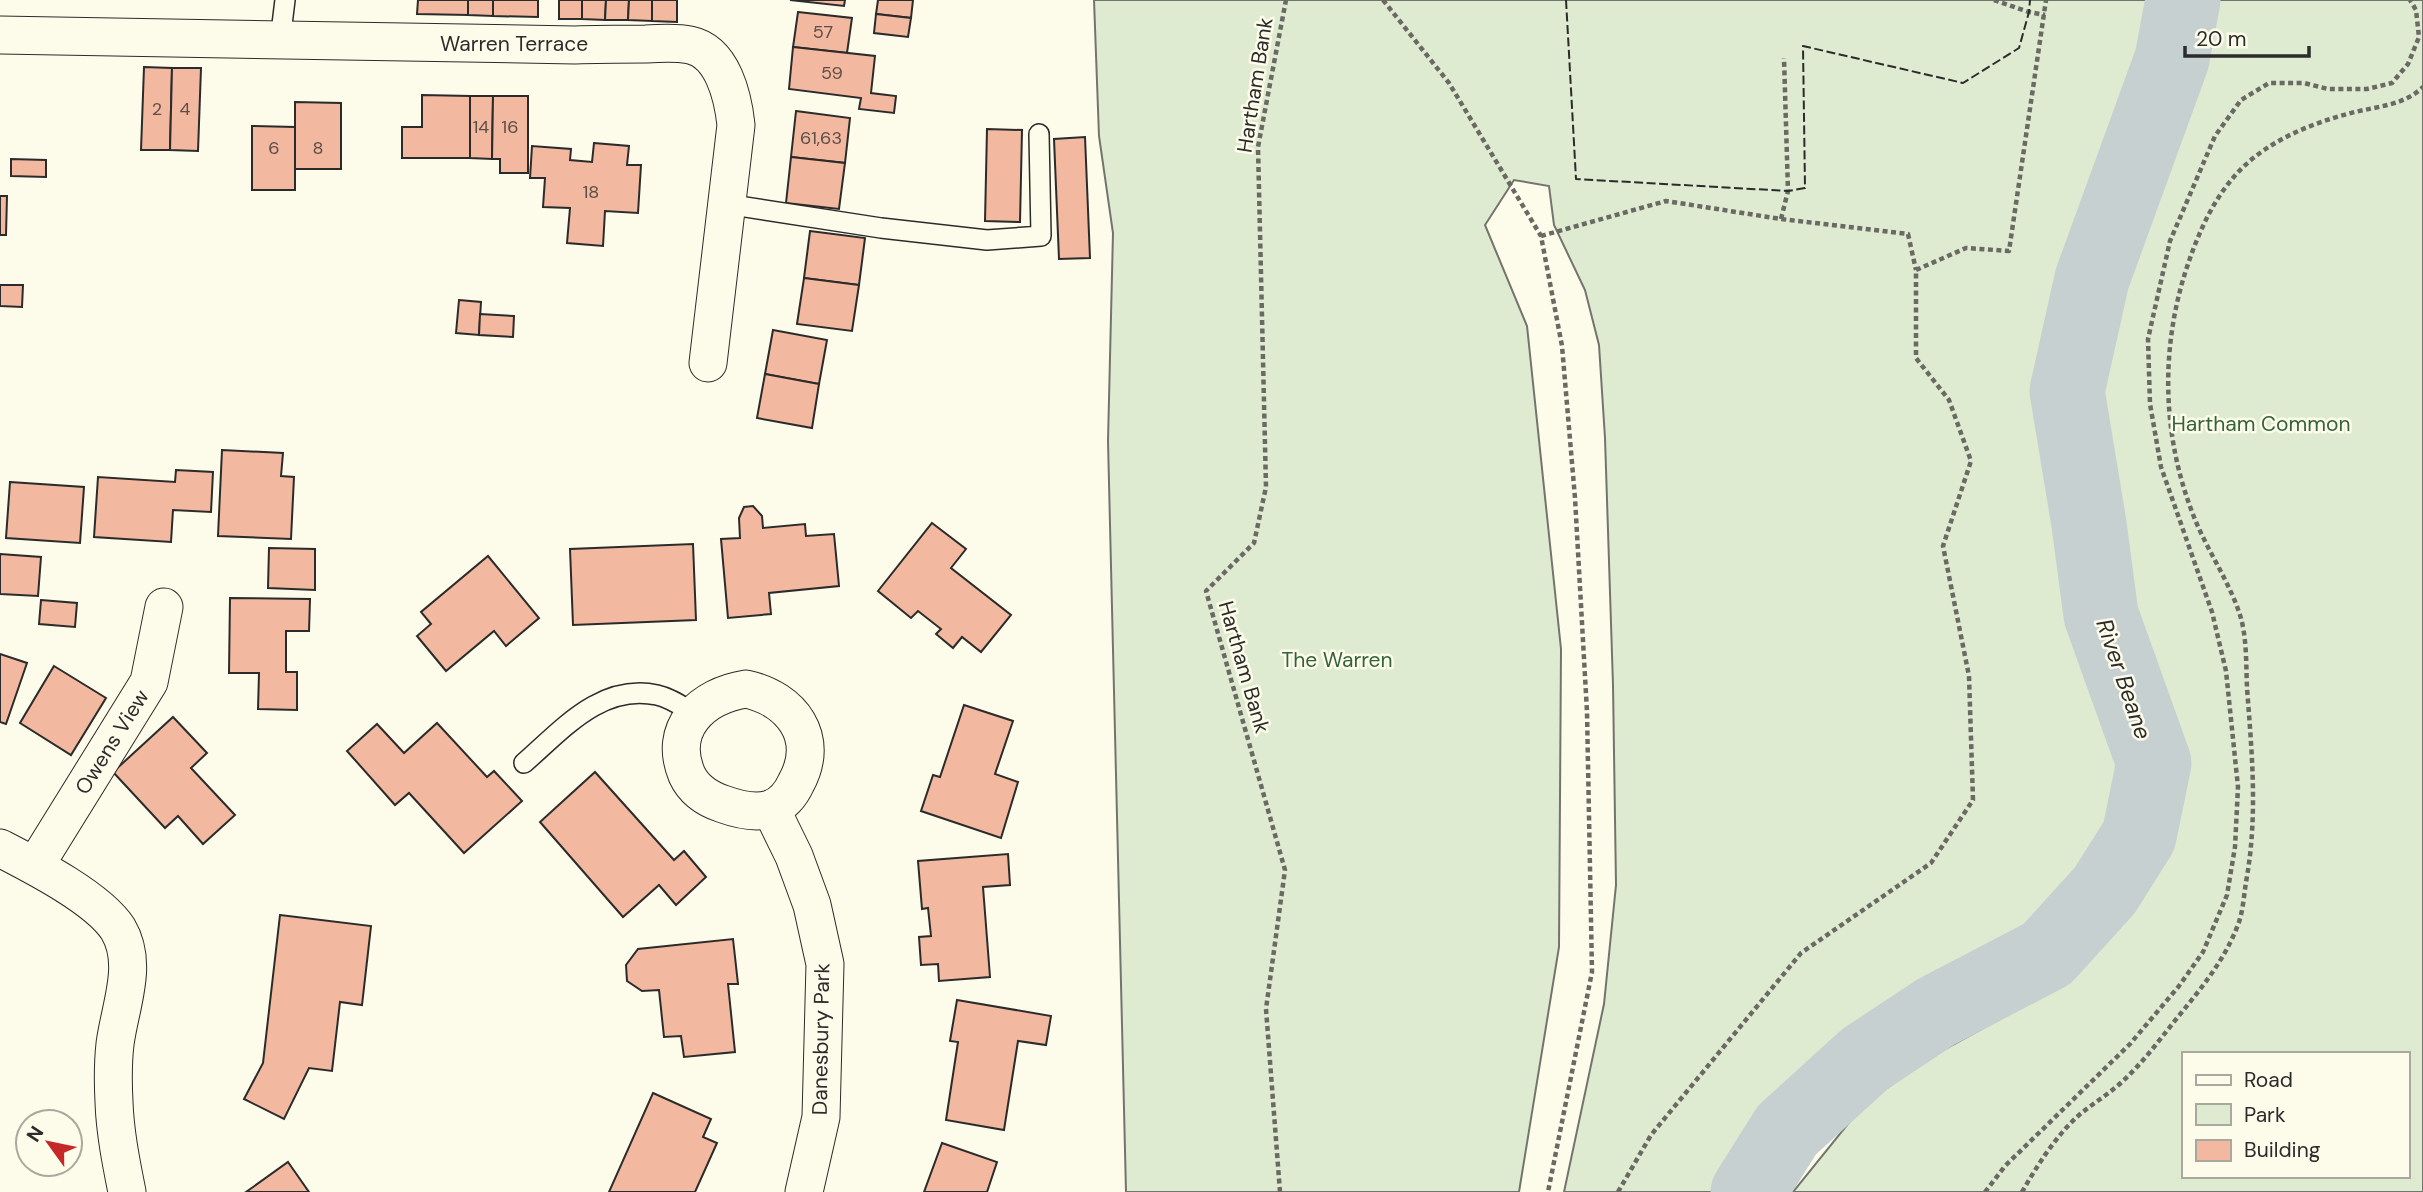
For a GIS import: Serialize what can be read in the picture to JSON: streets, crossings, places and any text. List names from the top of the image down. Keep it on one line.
{"streets":{"street":["Warren Terrace","Owens View","Danesbury Park"],"path":["Hartham Bank"]},"water":["River Beane"],"parks":["Hartham Common","The Warren"],"house_numbers":["57","59","2","4","14","16","61,63","6","8","18"],"legend":["Road","Park","Building"],"scale_bar":"20 m","north":"top left"}
